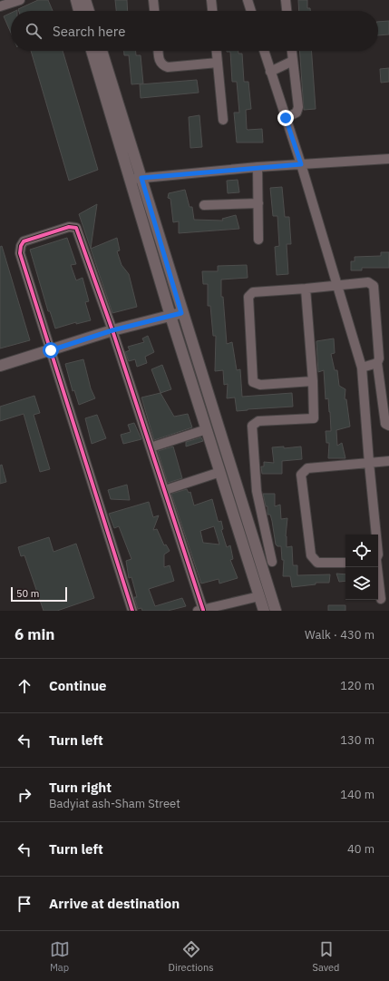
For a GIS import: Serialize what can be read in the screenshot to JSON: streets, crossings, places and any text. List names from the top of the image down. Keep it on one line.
{"scale_bar":"50 m","page":{"search":"Search here","scale":"50 m","heading":["6 min","Walk · 430 m"],"list":[["Continue","120 m"],["Turn left","130 m"],["Turn right","Badyiat ash-Sham Street","140 m"],["Turn left","40 m"],"Arrive at destination"],"nav":["Map","Directions","Saved"]}}
